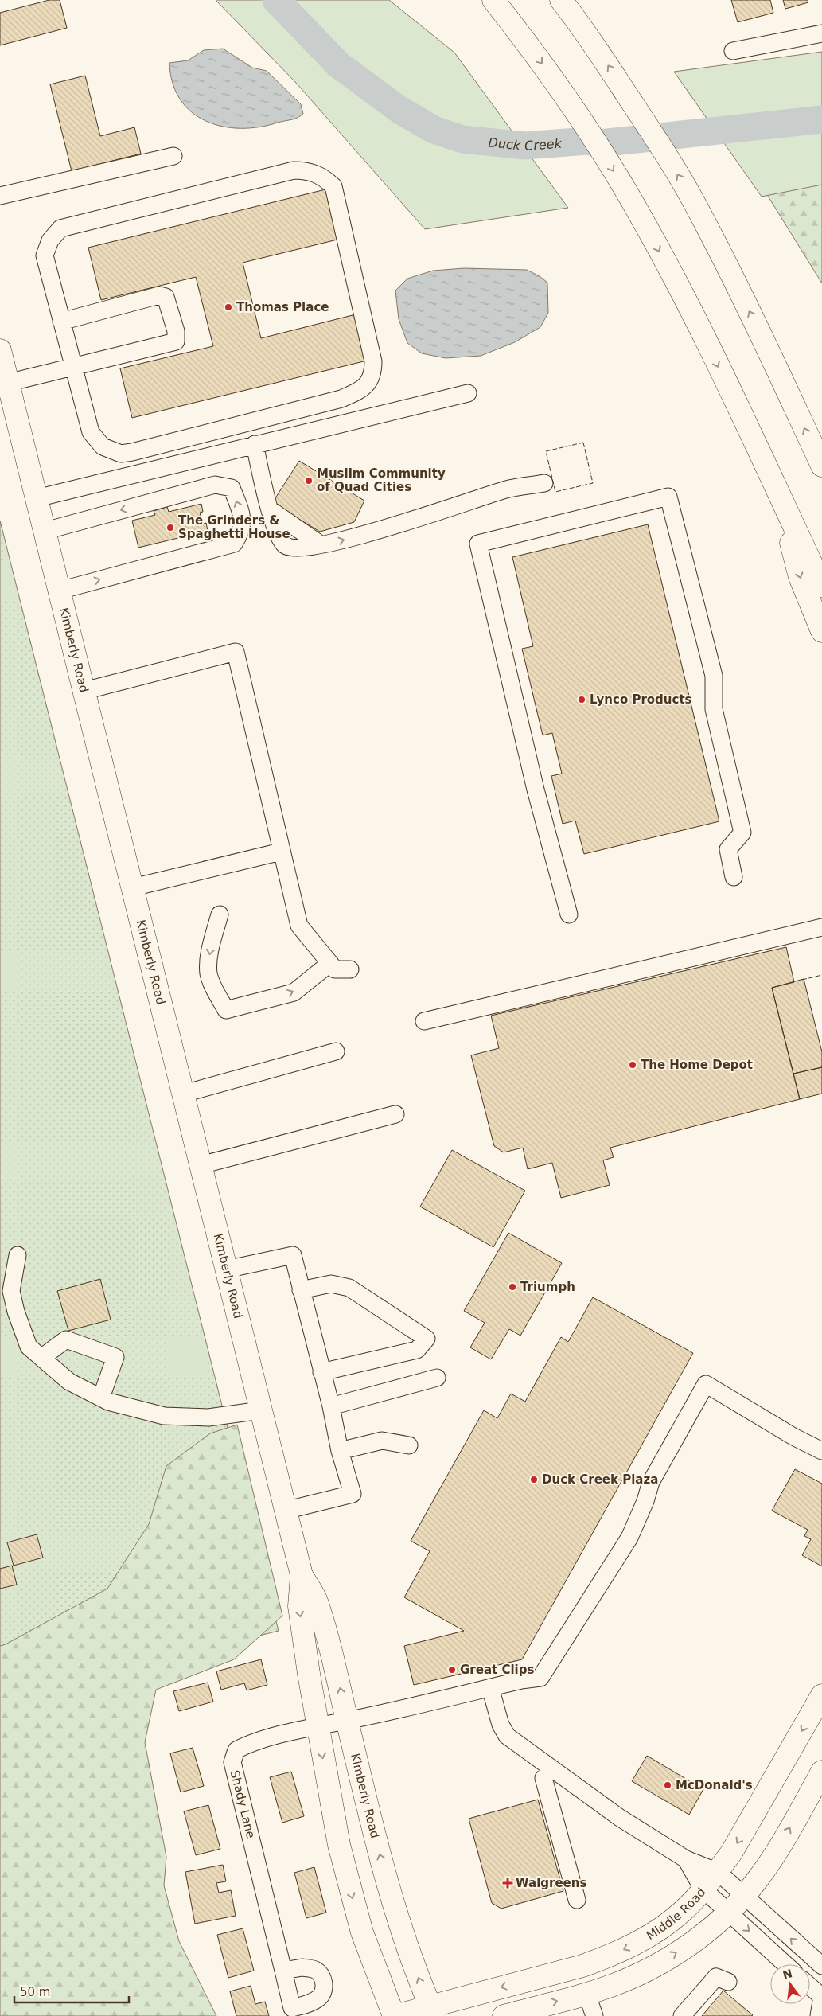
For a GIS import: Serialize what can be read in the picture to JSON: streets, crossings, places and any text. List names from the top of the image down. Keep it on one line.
{"streets":{"main road":["Kimberly Road","Middle Road"],"street":["Shady Lane"]},"crossings":[["Kimberly Road","Shady Lane"],["Kimberly Road","Middle Road"]],"water":["Duck Creek"],"places":{"other":["Thomas Place","Muslim Community of Quad Cities","The Grinders & Spaghetti House","Lynco Products","The Home Depot","Triumph","Duck Creek Plaza","Great Clips","McDonald's"],"health":["Walgreens"]},"scale_bar":"50 m","north":"top"}
